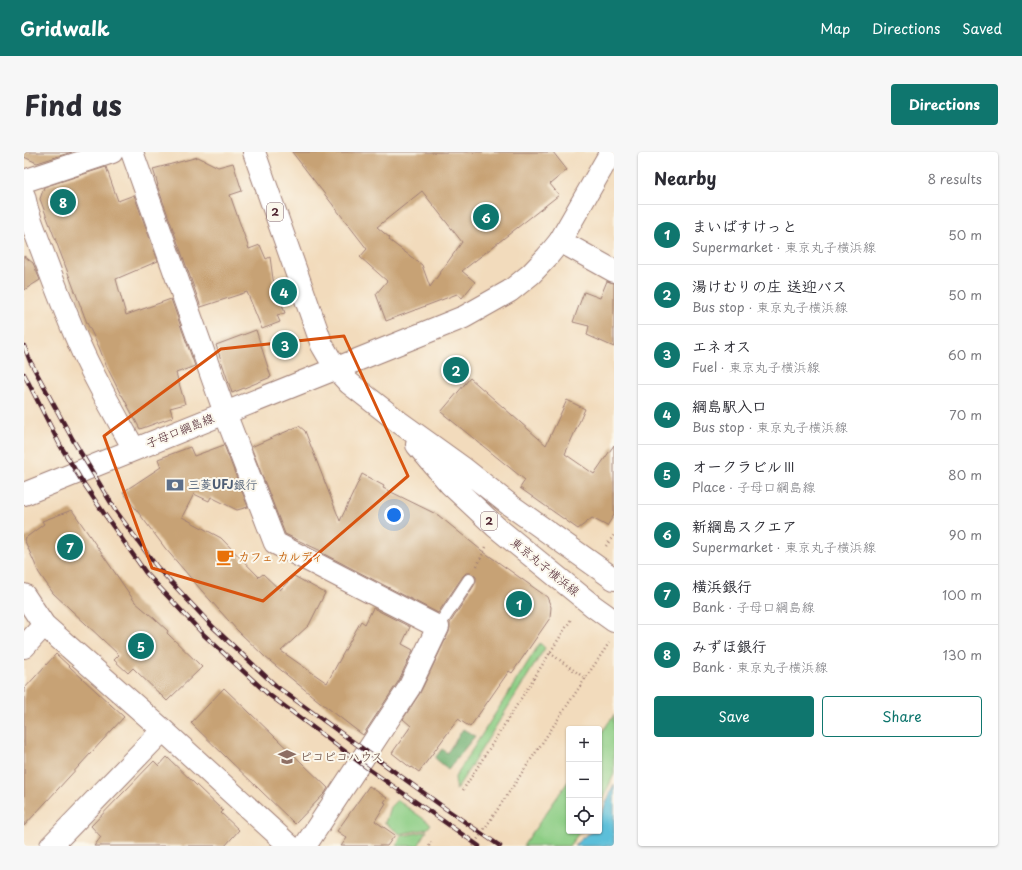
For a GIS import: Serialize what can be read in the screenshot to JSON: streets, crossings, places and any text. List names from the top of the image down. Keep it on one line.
{"streets":{"street":["2","子母口綱島線","東京丸子横浜線"]},"crossings":[["子母口綱島線","東京丸子横浜線"]],"places":{"bank":["三菱UFJ銀行"],"cafe":["カフェ カルディ"],"school or university":["ピコピコハウス"]},"page":{"header":"Gridwalk","nav":["Map","Directions","Saved"],"title":"Find us","buttons":["Directions",["Save","Share"]],"heading":["Nearby","8 results"],"pins":["8","6","4","3","2","7","1","5"],"list":[{"mark":"1","name":"まいばすけっと","note":"Supermarket · 東京丸子横浜線","value":"50 m"},{"mark":"2","name":"湯けむりの庄 送迎バス","note":"Bus stop · 東京丸子横浜線","value":"50 m"},{"mark":"3","name":"エネオス","note":"Fuel · 東京丸子横浜線","value":"60 m"},{"mark":"4","name":"綱島駅入口","note":"Bus stop · 東京丸子横浜線","value":"70 m"},{"mark":"5","name":"オークラビルⅢ","note":"Place · 子母口綱島線","value":"80 m"},{"mark":"6","name":"新綱島スクエア","note":"Supermarket · 東京丸子横浜線","value":"90 m"},{"mark":"7","name":"横浜銀行","note":"Bank · 子母口綱島線","value":"100 m"},{"mark":"8","name":"みずほ銀行","note":"Bank · 東京丸子横浜線","value":"130 m"}],"map_buttons":["+","−"]}}
